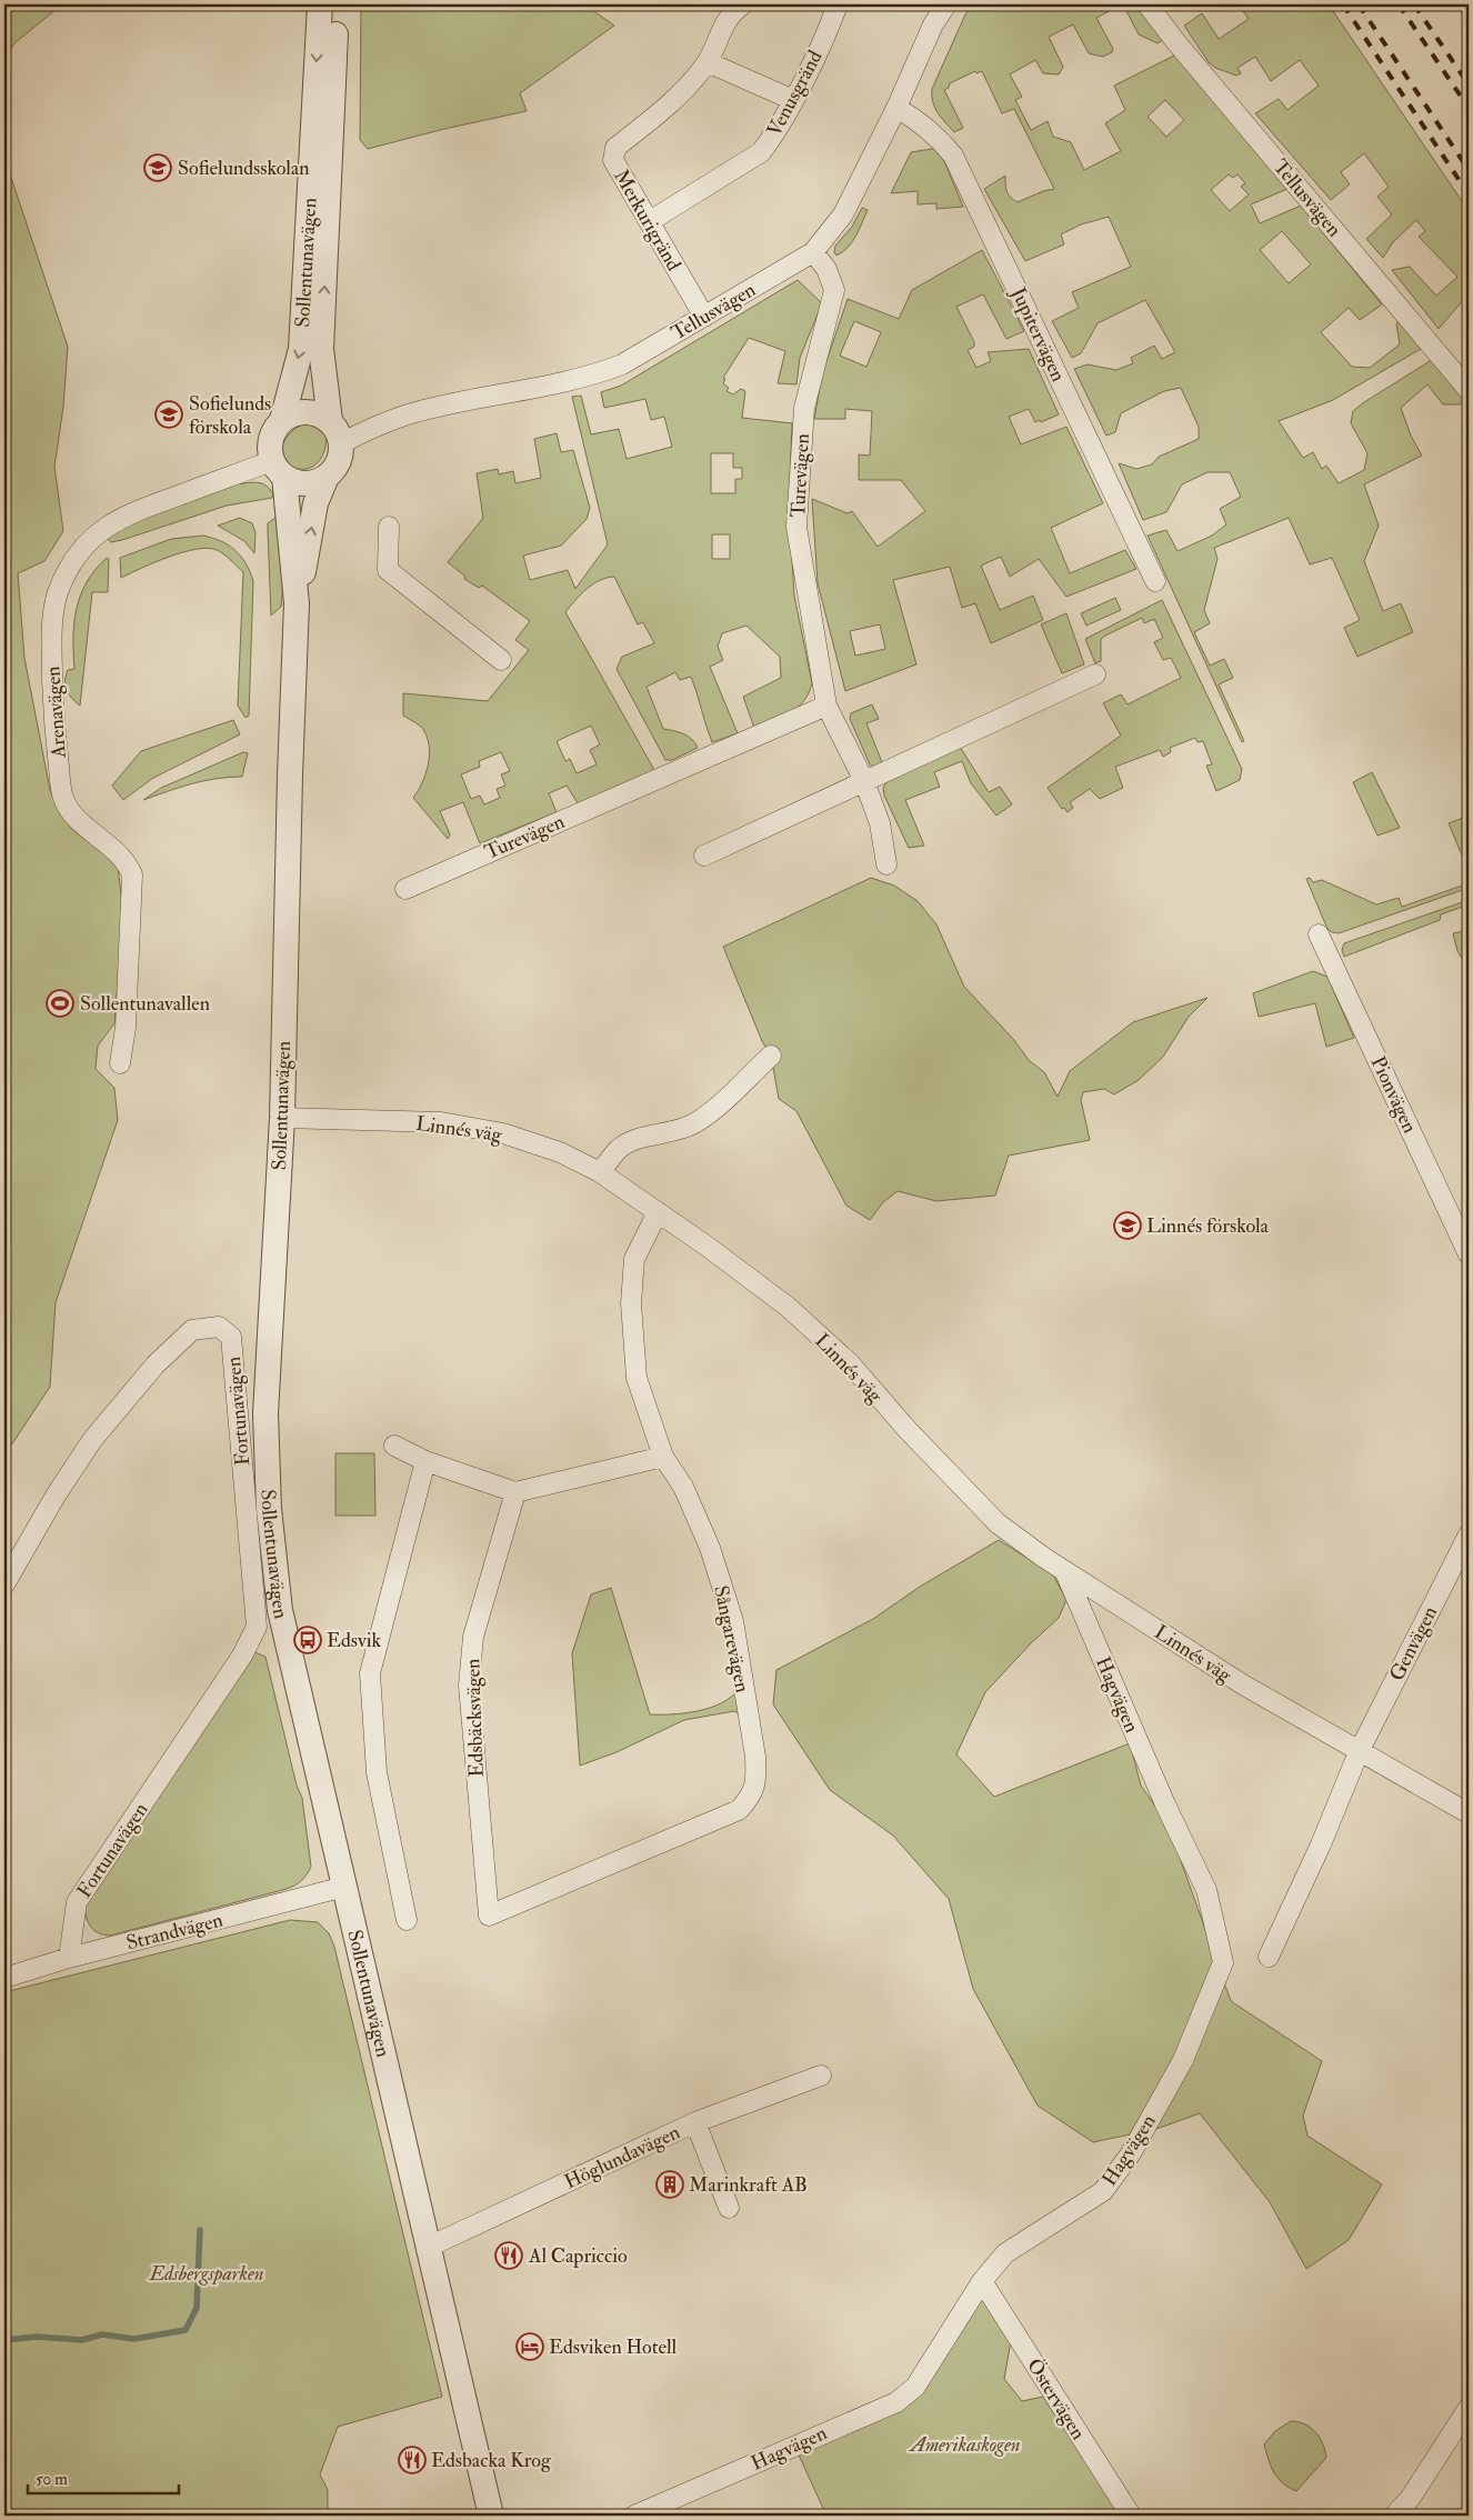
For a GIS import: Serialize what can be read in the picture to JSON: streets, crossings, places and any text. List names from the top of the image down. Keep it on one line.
{"streets":{"street":["Venusgränd","Tellusvägen","Merkurigränd","Sollentunavägen","Jupitervägen","Turevägen","Arenavägen","Pionvägen","Linnés väg","Fortunavägen","Sångarevägen","Genvägen","Hagvägen","Edsbäcksvägen","Strandvägen","Höglundavägen","Östervägen"]},"crossings":[["Venusgränd","Merkurigränd"],["Tellusvägen","Merkurigränd"],["Tellusvägen","Sollentunavägen"],["Tellusvägen","Jupitervägen"],["Tellusvägen","Turevägen"],["Tellusvägen","Arenavägen"],["Sollentunavägen","Arenavägen"],["Sollentunavägen","Linnés väg"],["Sollentunavägen","Strandvägen"],["Sollentunavägen","Höglundavägen"],["Linnés väg","Sångarevägen"],["Linnés väg","Genvägen"],["Linnés väg","Hagvägen"],["Fortunavägen","Strandvägen"],["Sångarevägen","Edsbäcksvägen"],["Hagvägen","Östervägen"]],"parks":["Edsbergsparken","Amerikaskogen"],"places":{"school or university":["Sofielundsskolan","Sofielunds förskola","Linnés förskola"],"sports":["Sollentunavallen"],"bus stop":["Edsvik"],"building":["Marinkraft AB"],"restaurant":["Al Capriccio","Edsbacka Krog"],"hotel":["Edsviken Hotell"]},"scale_bar":"50 m"}
